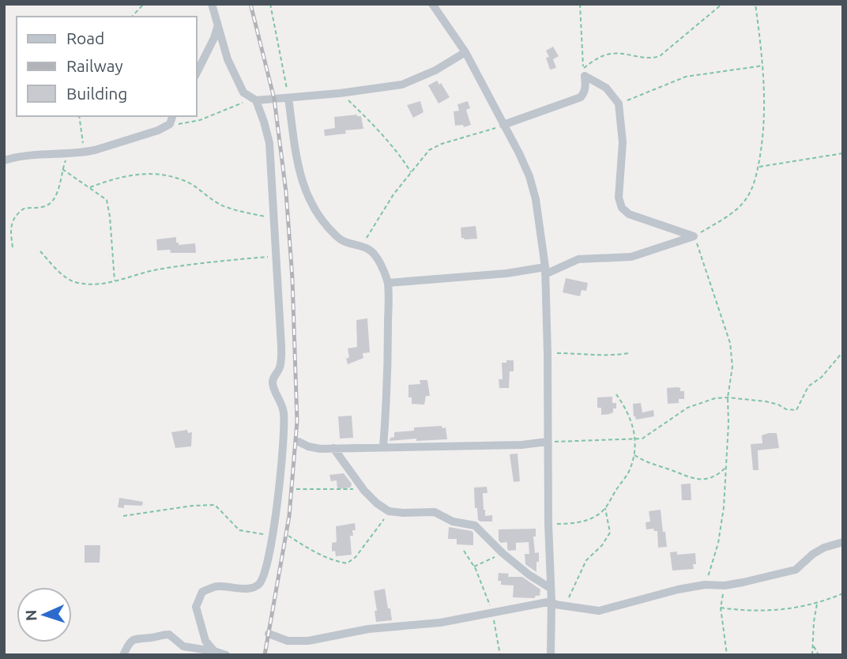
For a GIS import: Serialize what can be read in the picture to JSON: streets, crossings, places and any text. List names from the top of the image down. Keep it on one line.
{"legend":["Road","Railway","Building"],"north":"left"}
